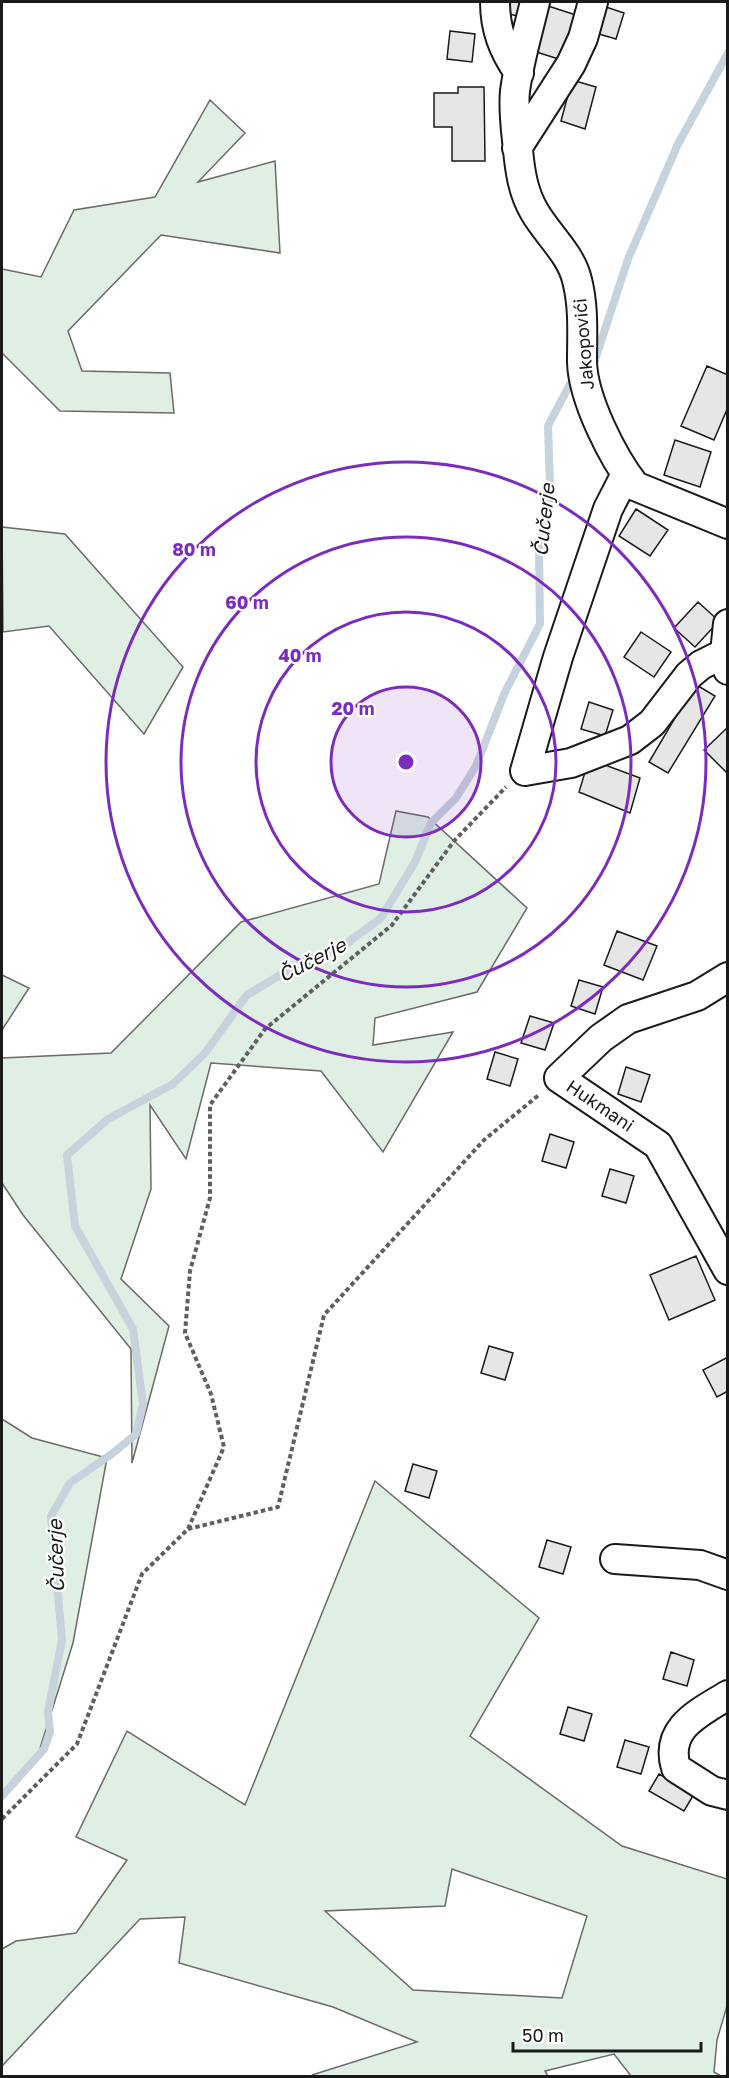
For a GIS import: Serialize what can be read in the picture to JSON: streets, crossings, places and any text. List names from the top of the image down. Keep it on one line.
{"streets":{"street":["Jakopovići","Hukmani"]},"water":["Čučerje"],"scale_bar":"50 m","rings":["80 m","60 m","40 m","20 m"]}
